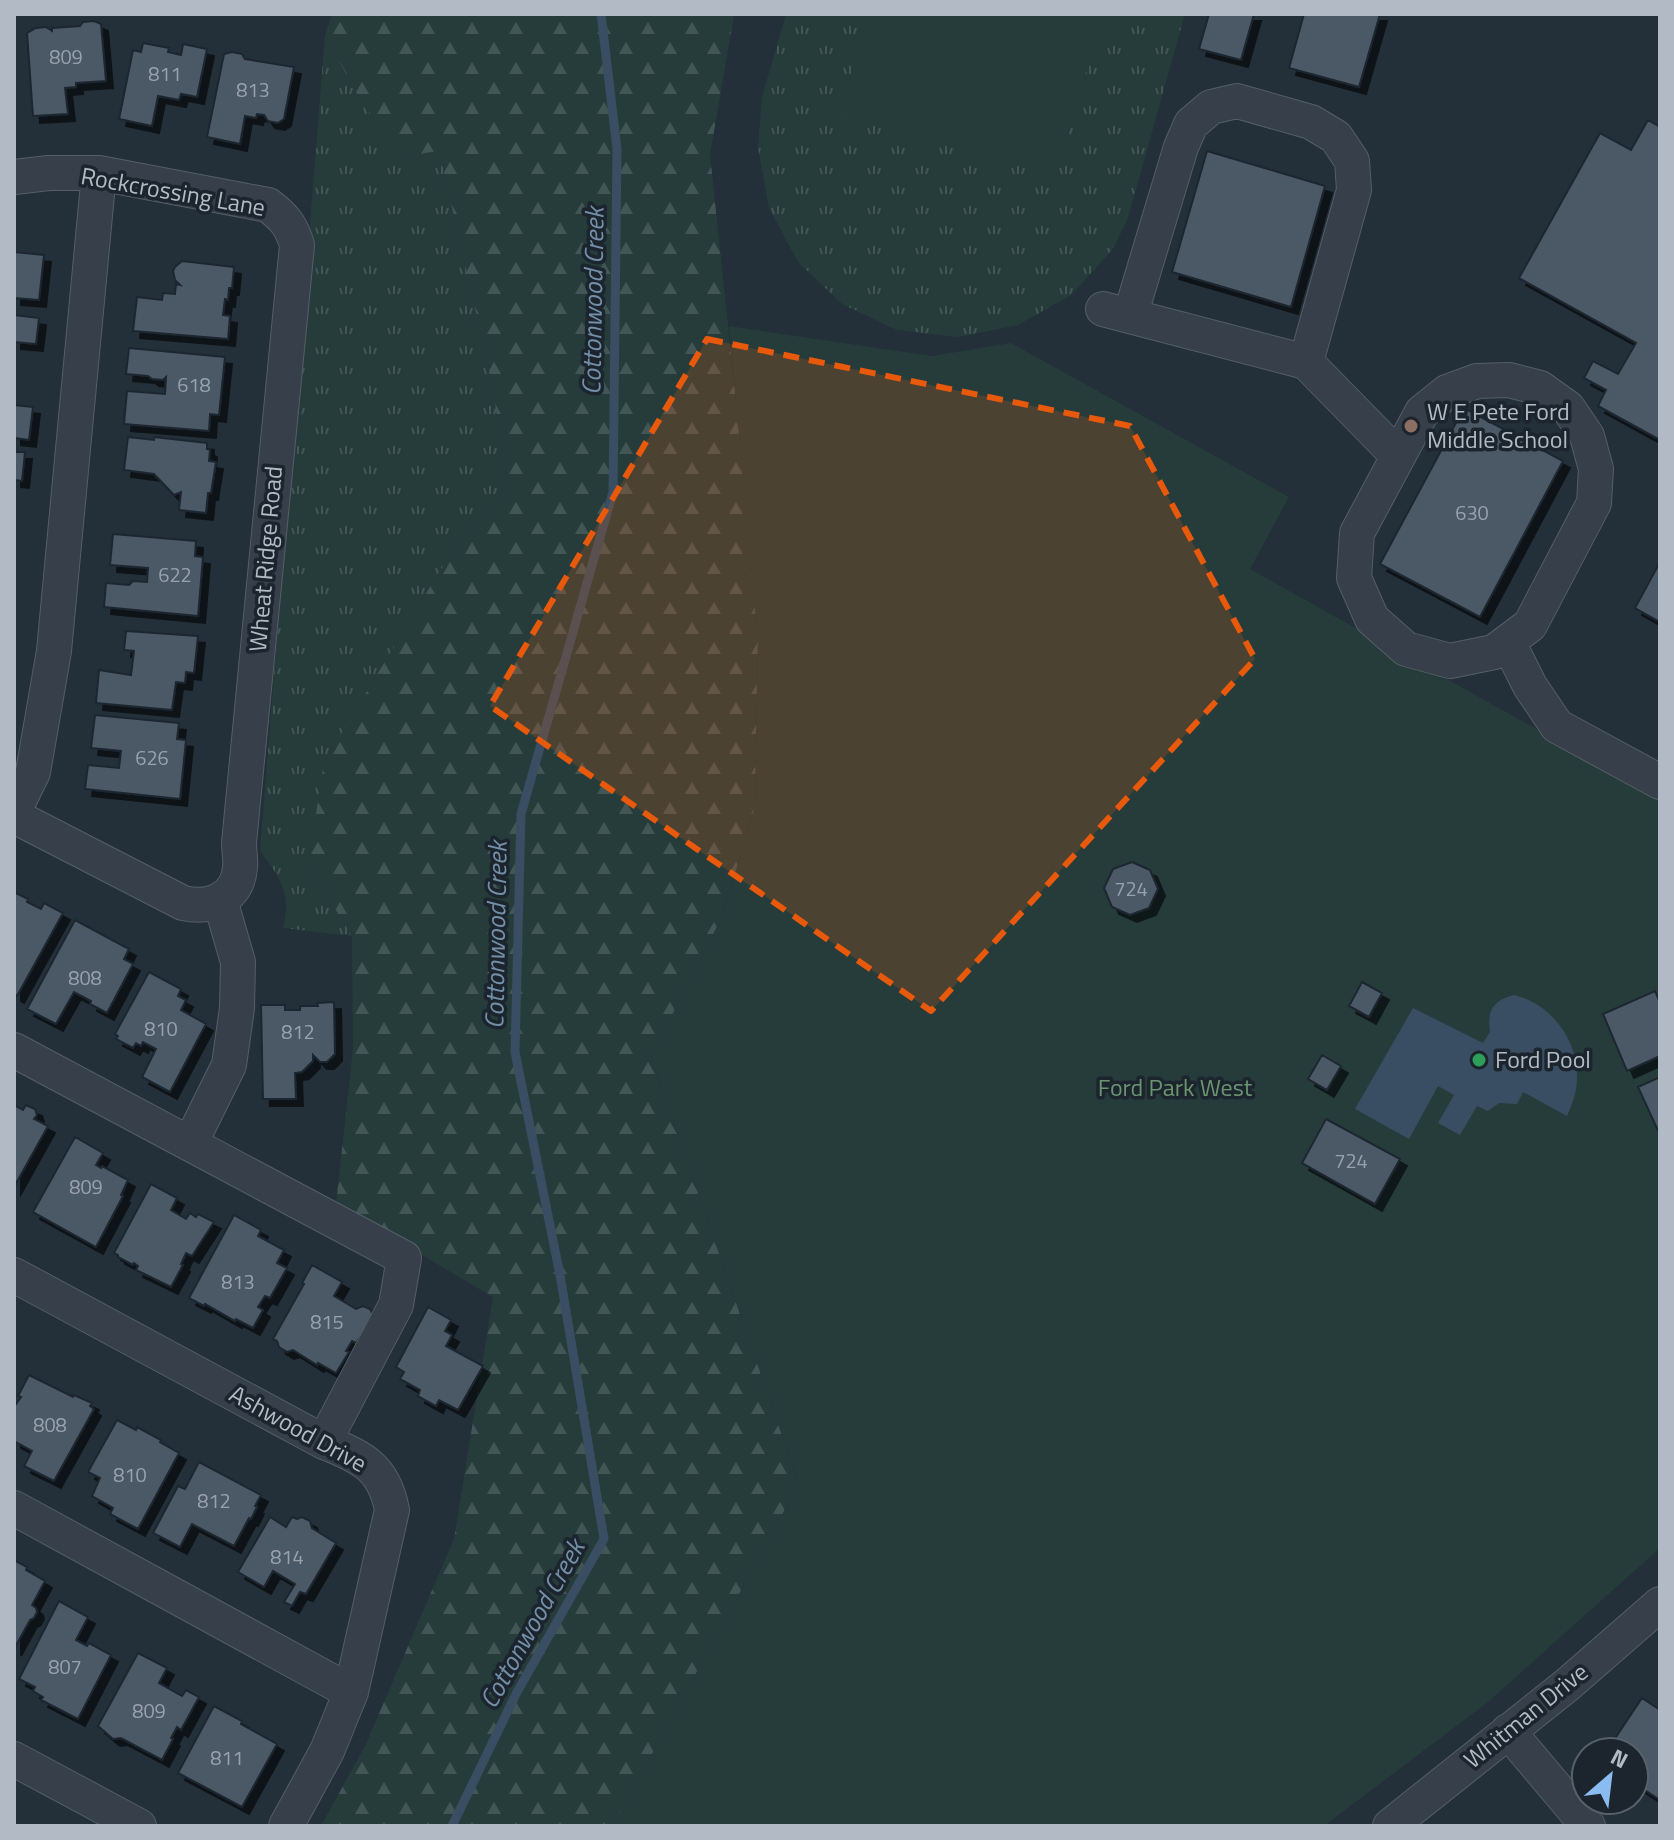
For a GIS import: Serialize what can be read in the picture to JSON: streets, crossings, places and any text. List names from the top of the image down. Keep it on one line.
{"streets":{"street":["Rockcrossing Lane","Wheat Ridge Road","Ashwood Drive","Whitman Drive"]},"crossings":[["Rockcrossing Lane","Wheat Ridge Road"]],"water":["Cottonwood Creek"],"parks":["Ford Park West"],"places":["W E Pete Ford Middle School","Ford Pool"],"house_numbers":["809","811","813","618","630","622","626","724","808","810","812","724","809","813","815","808","810","812","814","807","809","811"],"north":"top right"}
